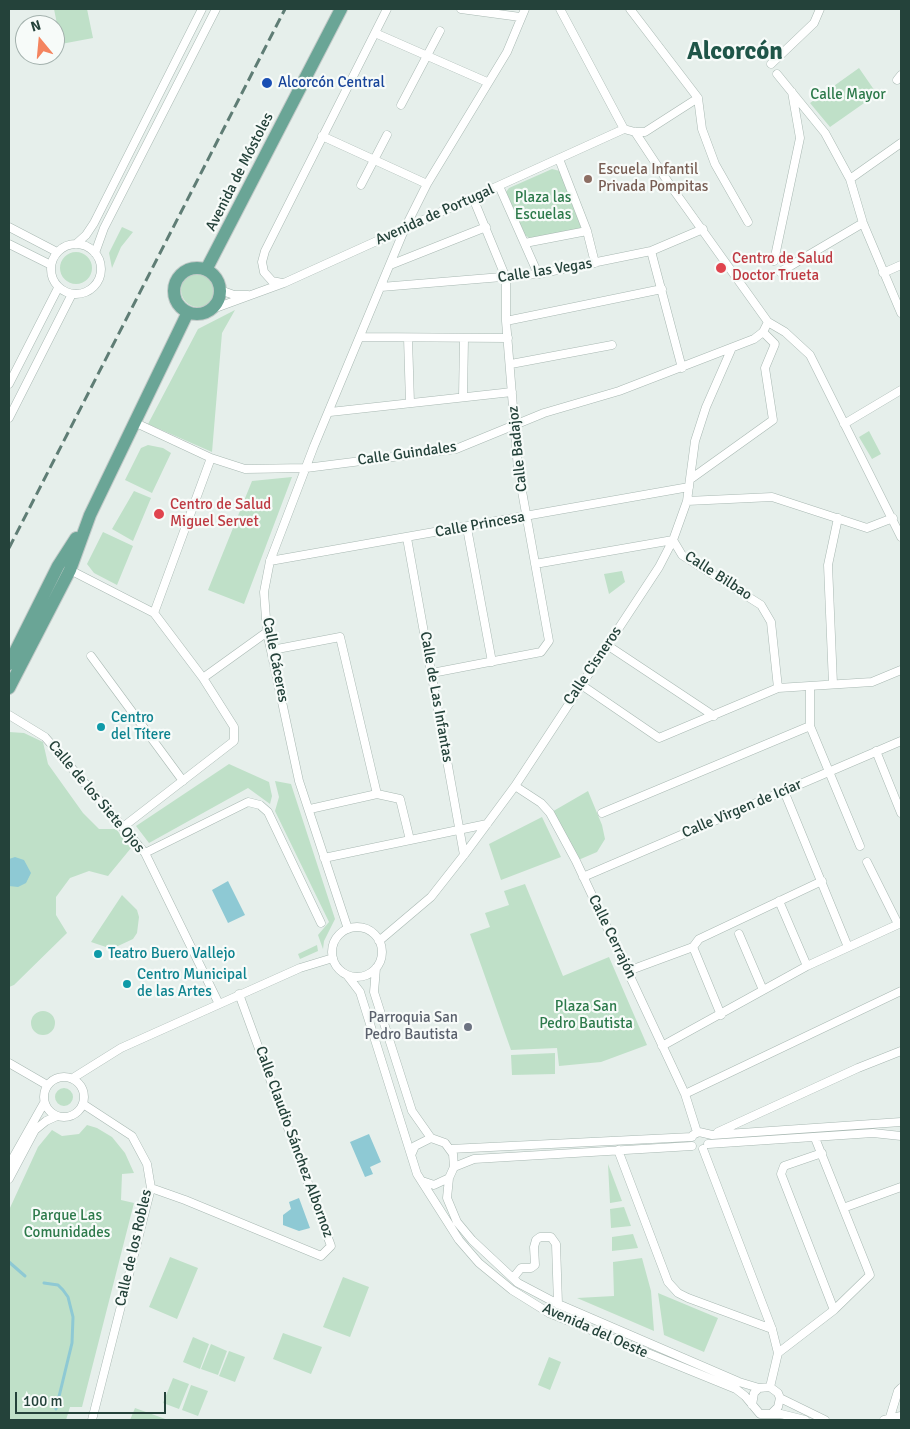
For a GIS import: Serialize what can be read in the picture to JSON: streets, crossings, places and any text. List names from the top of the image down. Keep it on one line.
{"streets":{"main road":["Avenida de Móstoles"],"street":["Avenida de Portugal","Calle las Vegas","Calle Badajoz","Calle Guindales","Calle Princesa","Calle Bilbao","Calle Cáceres","Calle Cisneros","Calle de Las Infantas","Calle de los Siete Ojos","Calle Virgen de Icíar","Calle Cerrajón","Calle Claudio Sánchez Albornoz","Calle de los Robles","Avenida del Oeste"]},"crossings":[["Avenida de Móstoles","Avenida de Portugal"],["Avenida de Portugal","Calle Badajoz"],["Avenida de Portugal","Calle Cáceres"],["Calle las Vegas","Calle Badajoz"],["Calle las Vegas","Calle Cáceres"],["Calle Badajoz","Calle Guindales"],["Calle Badajoz","Calle Princesa"],["Calle Badajoz","Calle Bilbao"],["Calle Badajoz","Calle de Las Infantas"],["Calle Guindales","Calle Cáceres"],["Calle Guindales","Calle Cisneros"],["Calle Princesa","Calle Cáceres"],["Calle Princesa","Calle Cisneros"],["Calle Princesa","Calle de Las Infantas"],["Calle Bilbao","Calle Cisneros"],["Calle Cáceres","Calle Cisneros"],["Calle Cisneros","Calle de Las Infantas"],["Calle Cisneros","Calle Cerrajón"],["Calle Virgen de Icíar","Calle Cerrajón"],["Calle Claudio Sánchez Albornoz","Calle de los Robles"]],"districts":["Alcorcón"],"parks":["Calle Mayor","Plaza las Escuelas","Plaza San Pedro Bautista","Parque Las Comunidades"],"places":["Alcorcón Central","Escuela Infantil Privada Pompitas","Centro de Salud Doctor Trueta","Centro de Salud Miguel Servet","Centro del Títere","Teatro Buero Vallejo","Centro Municipal de las Artes","Parroquia San Pedro Bautista"],"scale_bar":"100 m","north":"top"}
